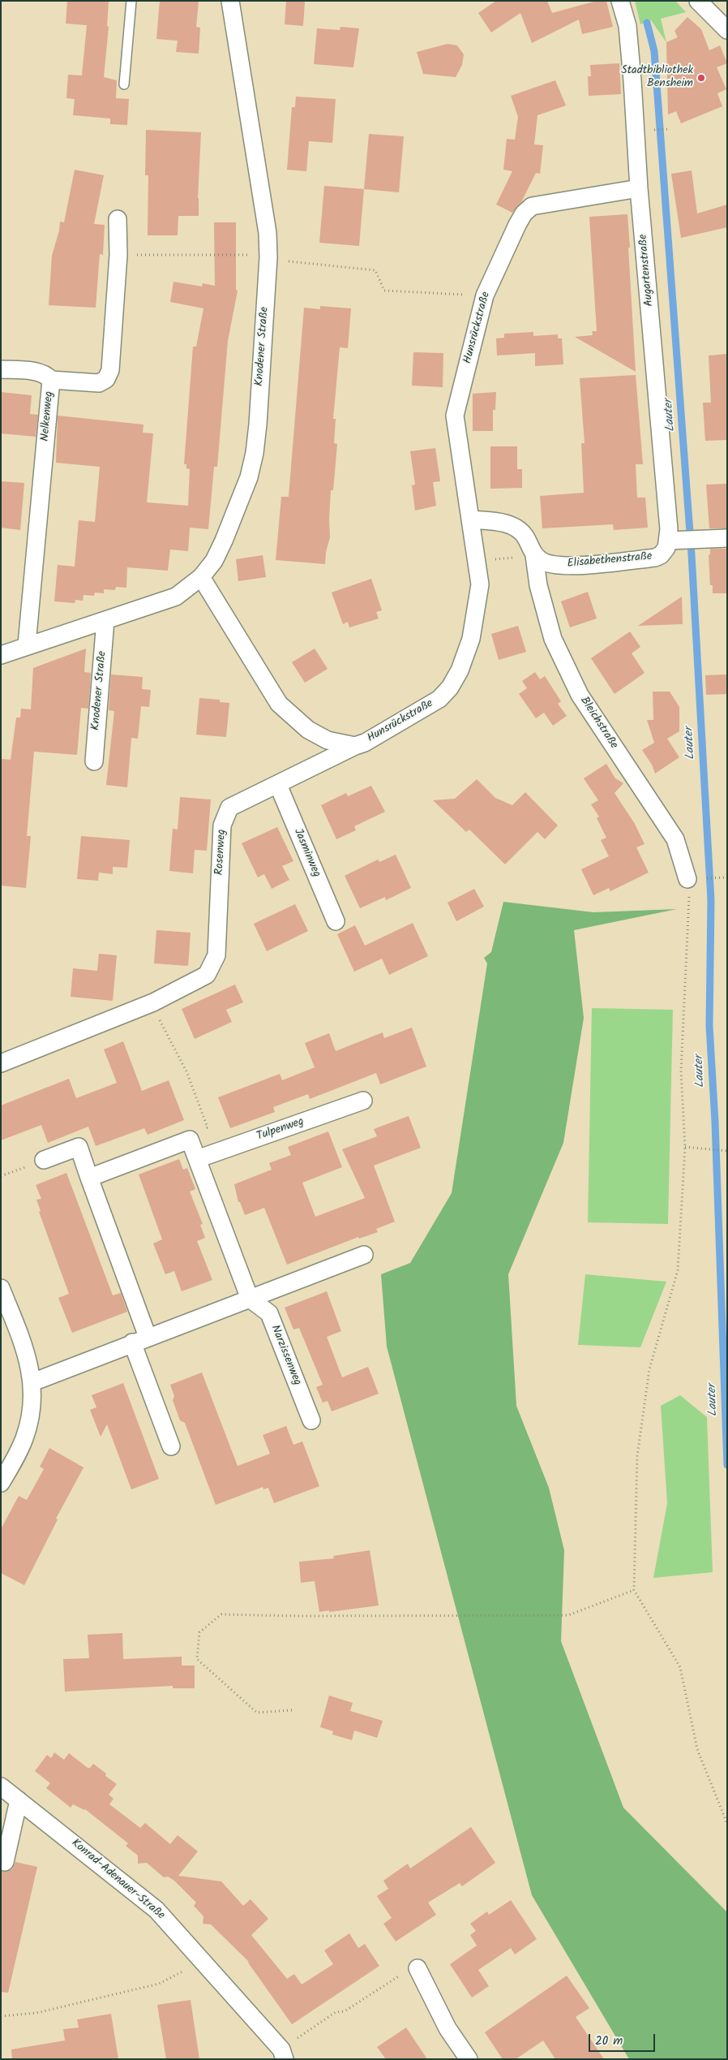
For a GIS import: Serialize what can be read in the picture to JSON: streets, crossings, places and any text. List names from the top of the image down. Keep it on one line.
{"streets":{"street":["Augartenstraße","Hunsrückstraße","Knodener Straße","Nelkenweg","Elisabethenstraße","Bleichstraße","Rosenweg","Jasminweg","Tulpenweg","Narzissenweg","Konrad-Adenauer-Straße"]},"crossings":[["Augartenstraße","Hunsrückstraße"],["Augartenstraße","Elisabethenstraße"],["Hunsrückstraße","Knodener Straße"],["Hunsrückstraße","Rosenweg"],["Knodener Straße","Nelkenweg"],["Elisabethenstraße","Bleichstraße"],["Rosenweg","Jasminweg"]],"water":["Lauter"],"places":["Stadtbibliothek Bensheim"],"scale_bar":"20 m"}
